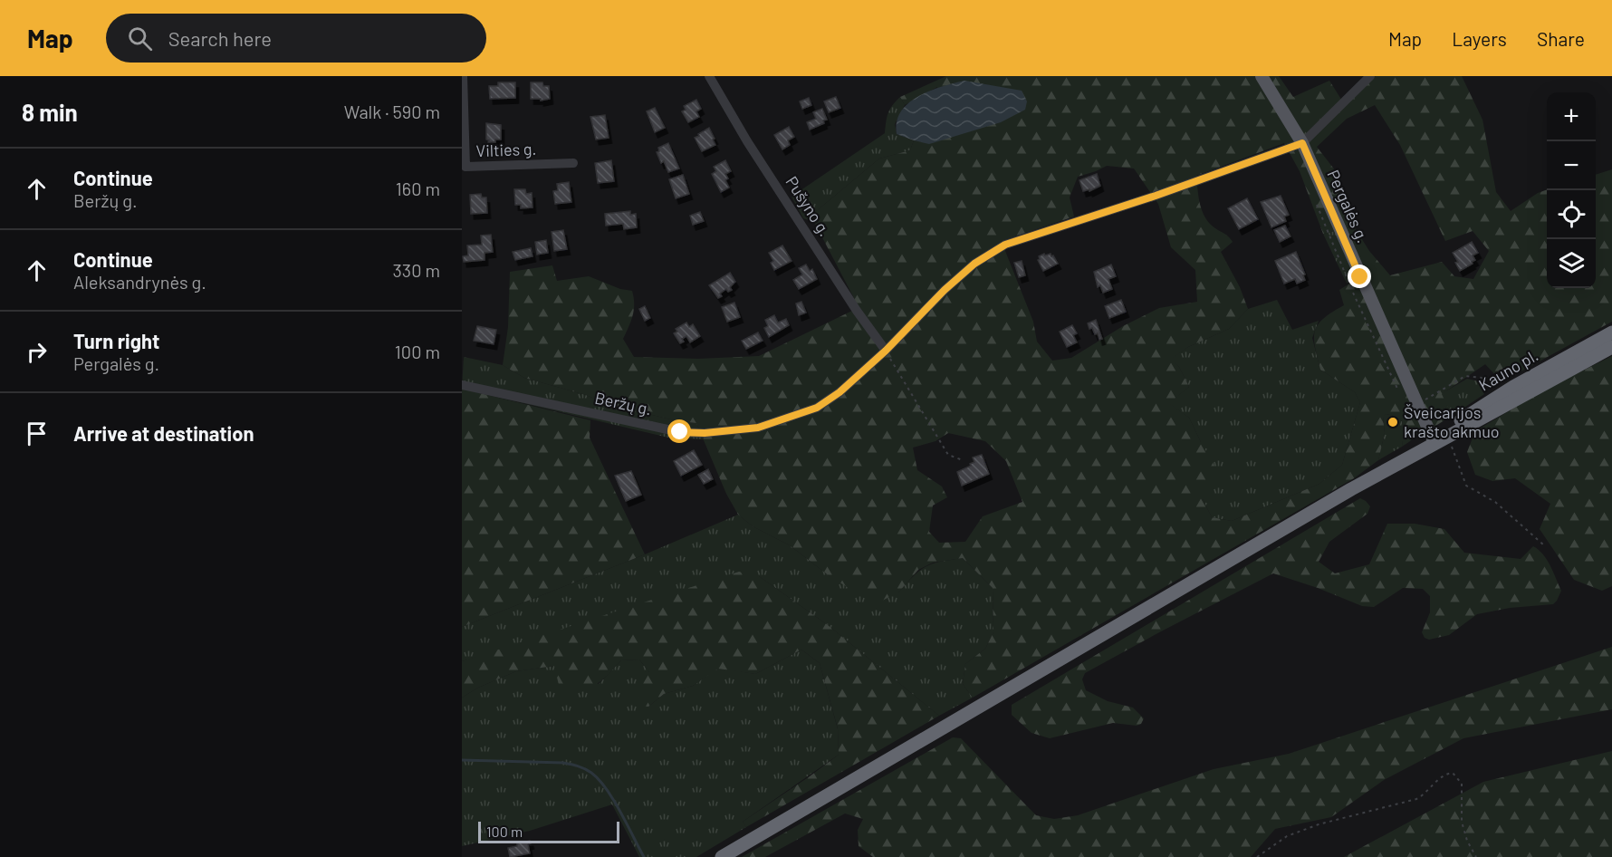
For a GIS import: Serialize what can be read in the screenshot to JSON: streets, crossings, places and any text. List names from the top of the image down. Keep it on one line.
{"streets":{"highway":["Kauno pl."],"main road":["Pergalės g."],"street":["Vilties g.","Pušyno g.","Beržų g."]},"crossings":[["Pušyno g.","Beržų g."],["Pergalės g.","Kauno pl."],["Pergalės g.","Beržų g."]],"places":["Šveicarijos krašto akmuo"],"scale_bar":"100 m","page":{"header":"Map","search":"Search here","nav":["Map","Layers","Share"],"heading":["8 min","Walk · 590 m"],"map_buttons":["+","−"],"list":[["Continue","Beržų g.","160 m"],["Continue","Aleksandrynės g.","330 m"],["Turn right","Pergalės g.","100 m"],"Arrive at destination"],"scale":"100 m"}}
